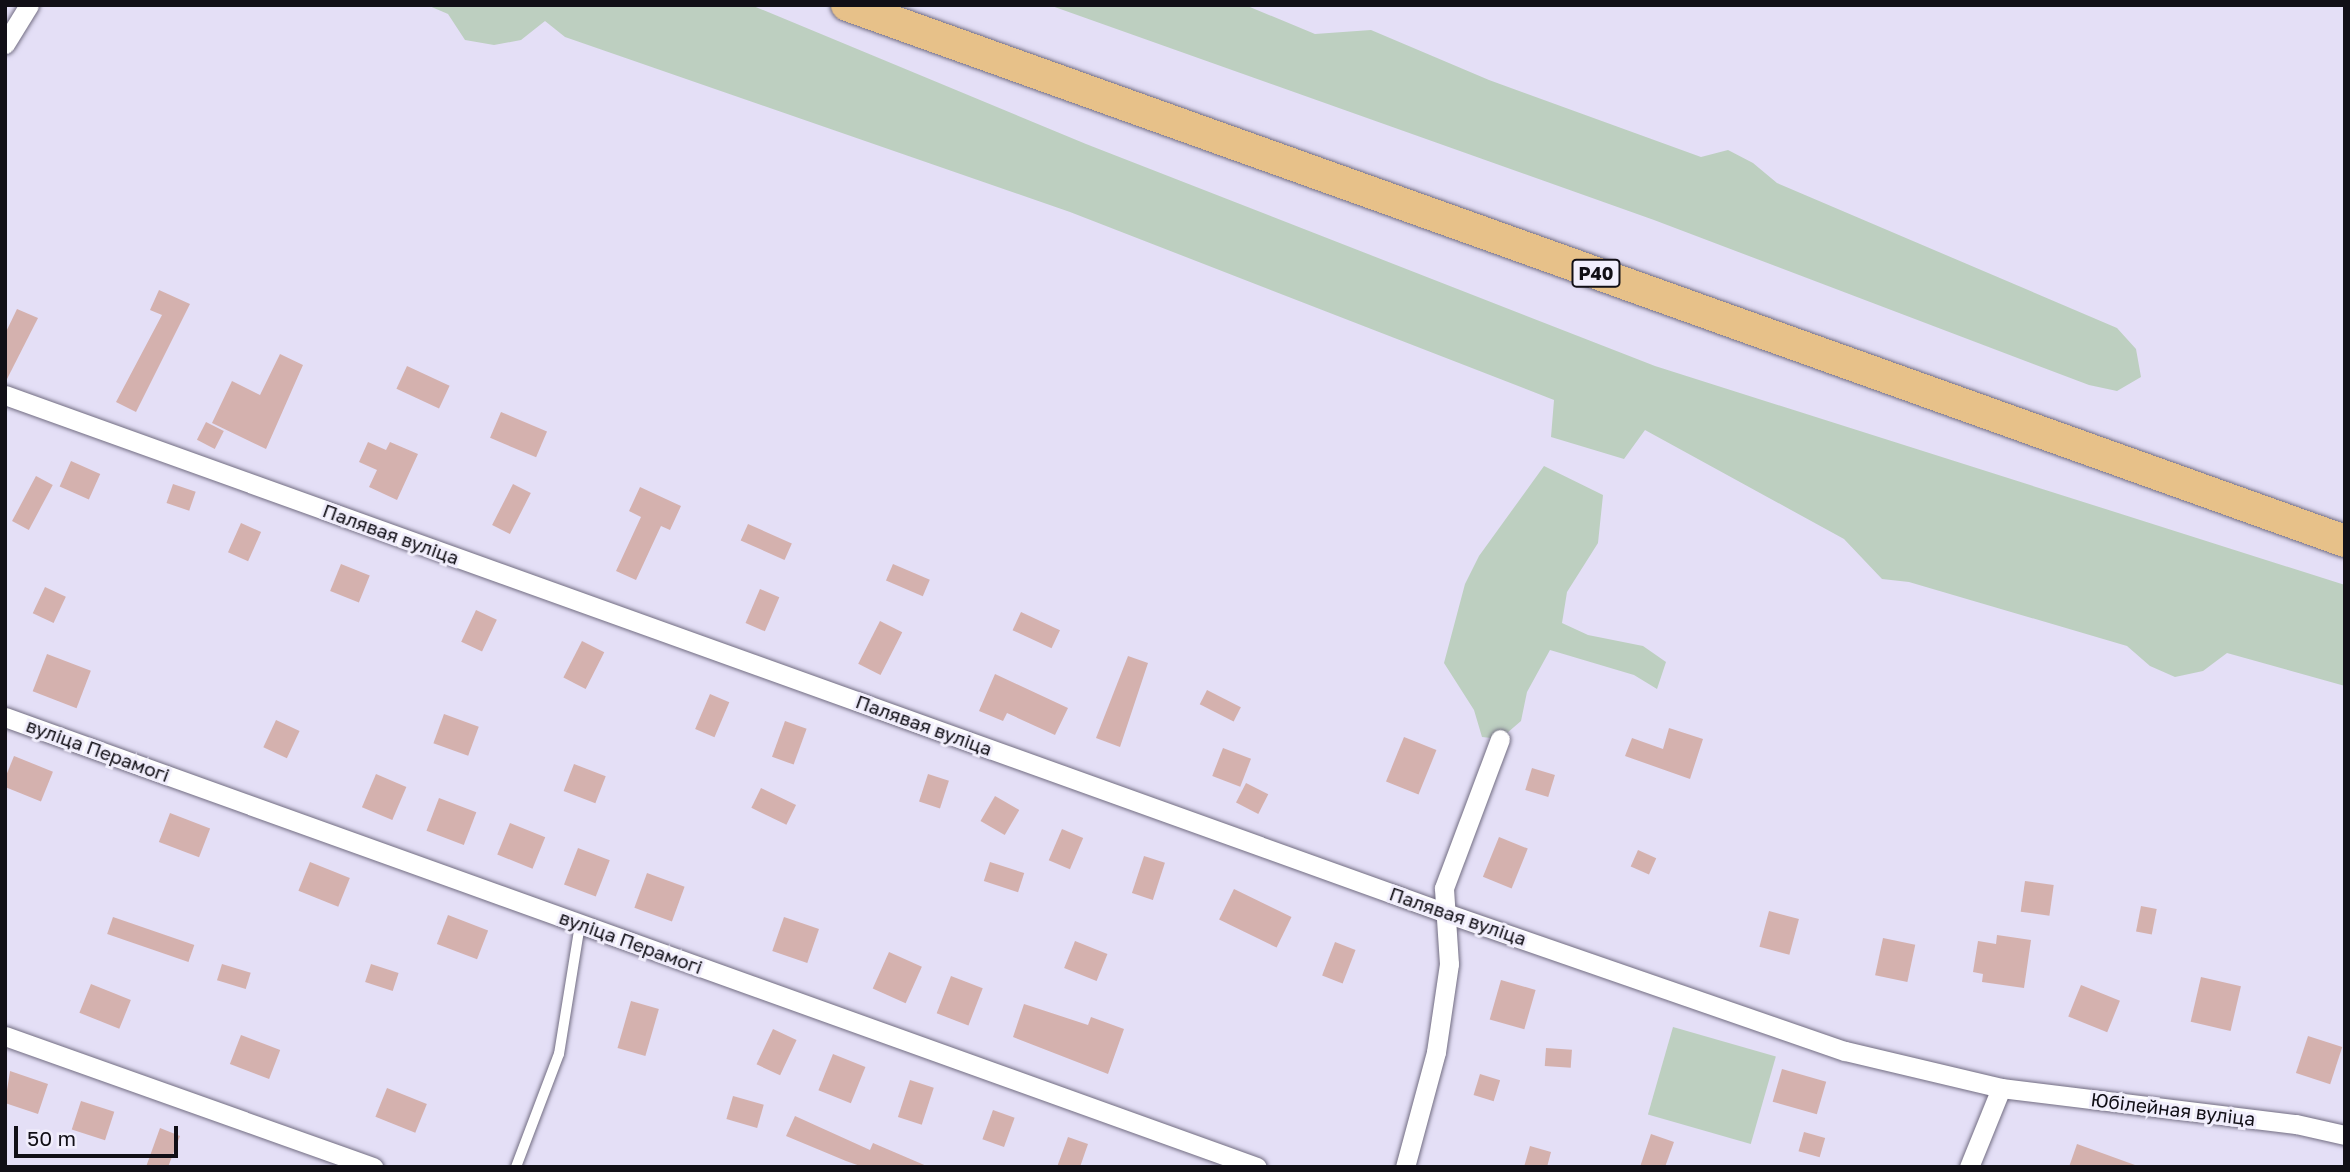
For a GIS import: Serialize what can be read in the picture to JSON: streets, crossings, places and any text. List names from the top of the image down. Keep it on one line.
{"streets":{"main road":["Р40"],"street":["Палявая вуліца","вуліца Перамогі","Юбілейная вуліца"]},"crossings":[["Палявая вуліца","Юбілейная вуліца"]],"scale_bar":"50 m"}
